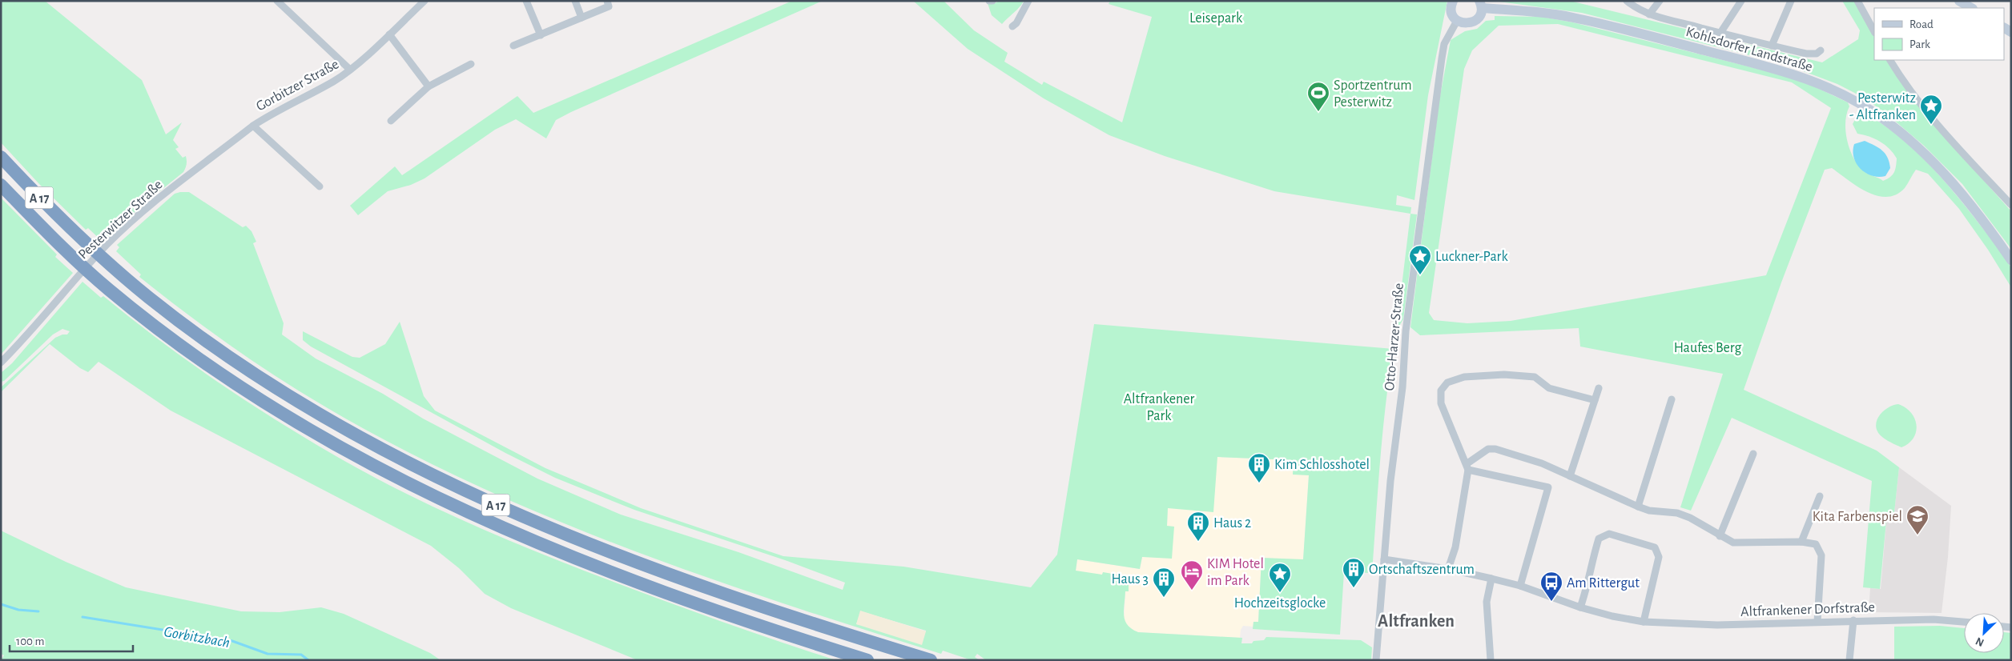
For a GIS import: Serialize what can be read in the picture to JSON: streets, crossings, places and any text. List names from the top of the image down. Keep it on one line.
{"streets":{"highway":["A 17"],"street":["Kohlsdorfer Landstraße","Gorbitzer Straße","Pesterwitzer Straße","Otto-Harzer-Straße","Altfrankener Dorfstraße"]},"crossings":[["Gorbitzer Straße","Pesterwitzer Straße"],["Otto-Harzer-Straße","Altfrankener Dorfstraße"]],"districts":["Altfranken"],"water":["Gorbitzbach"],"parks":["Leisepark","Haufes Berg","Altfrankener Park"],"places":{"sports":["Sportzentrum Pesterwitz"],"place":["Pesterwitz - Altfranken","Luckner-Park","Hochzeitsglocke"],"building":["Kim Schlosshotel","Haus 2","Ortschaftszentrum","Haus 3"],"school or university":["Kita Farbenspiel"],"hotel":["KIM Hotel im Park"],"bus stop":["Am Rittergut"]},"legend":["Road","Park"],"scale_bar":"100 m","north":"bottom left"}
